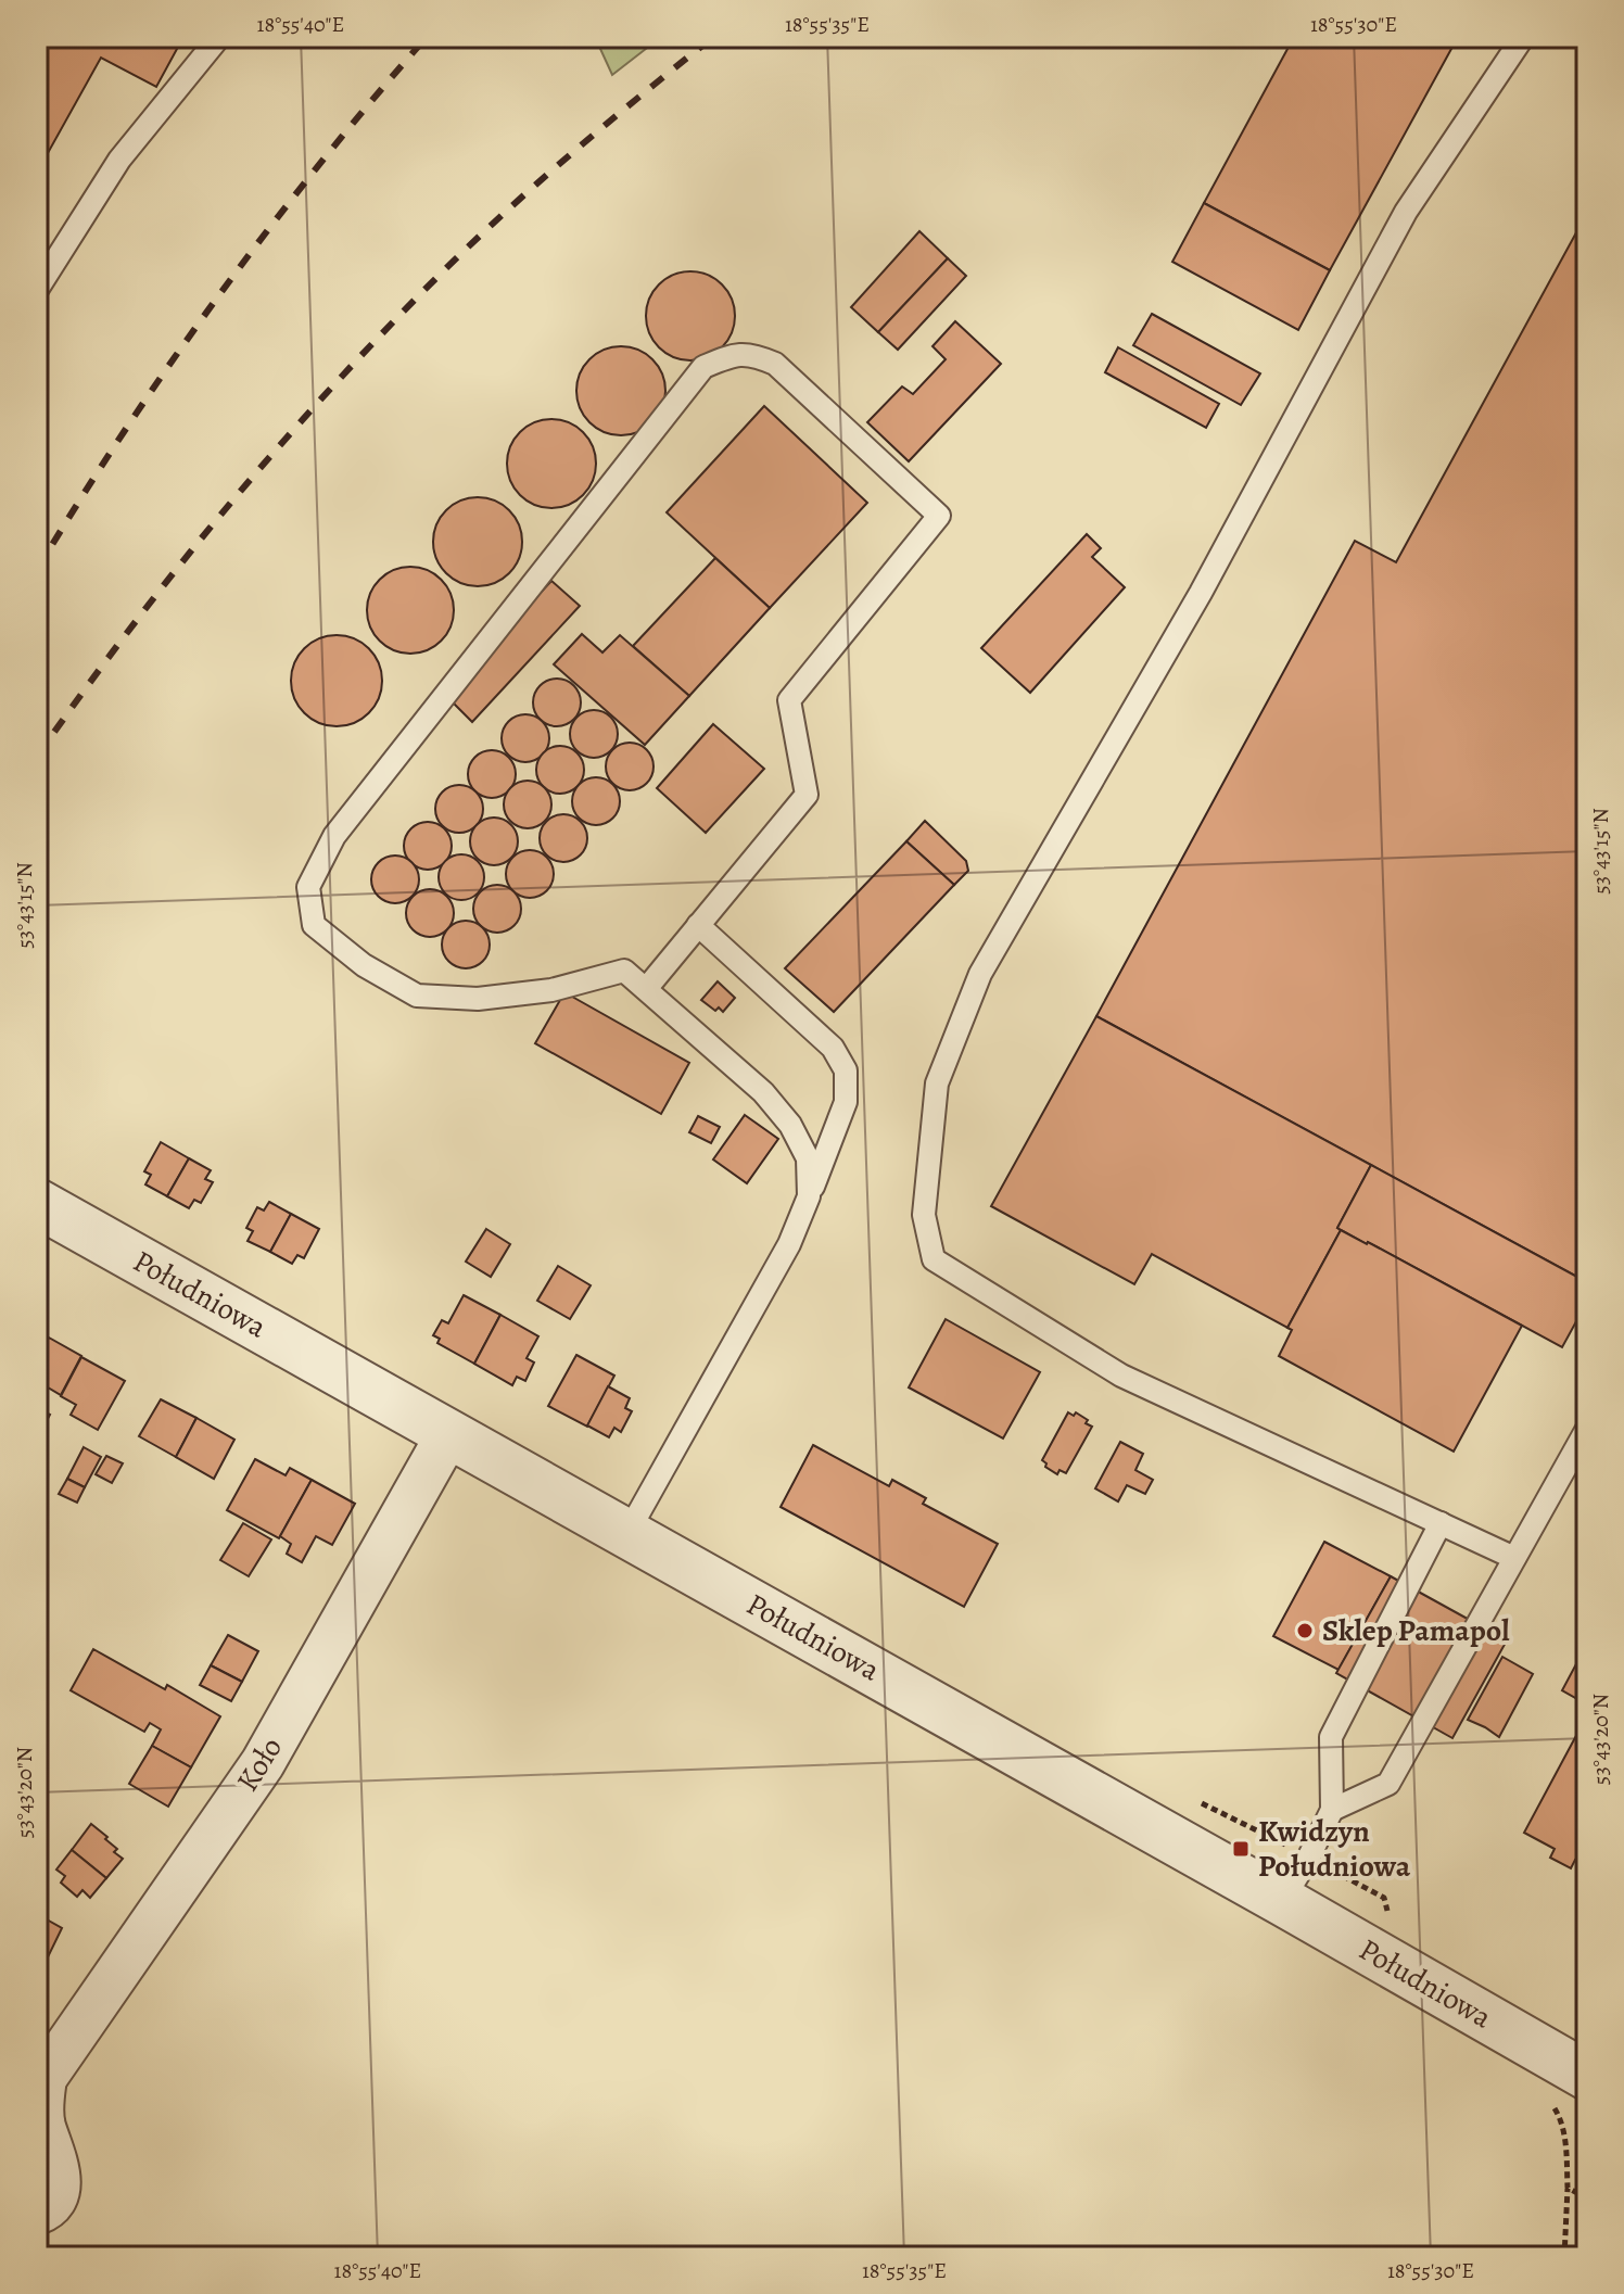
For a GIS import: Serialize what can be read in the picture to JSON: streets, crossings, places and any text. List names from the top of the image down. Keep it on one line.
{"streets":{"street":["Południowa","Koło"]},"crossings":[["Południowa","Koło"]],"places":{"other":["Sklep Pamapol"],"transit":["Kwidzyn Południowa"]},"coordinates":["18°55'40\"E","18°55'35\"E","18°55'30\"E","53°43'15\"N","53°43'20\"N"]}
